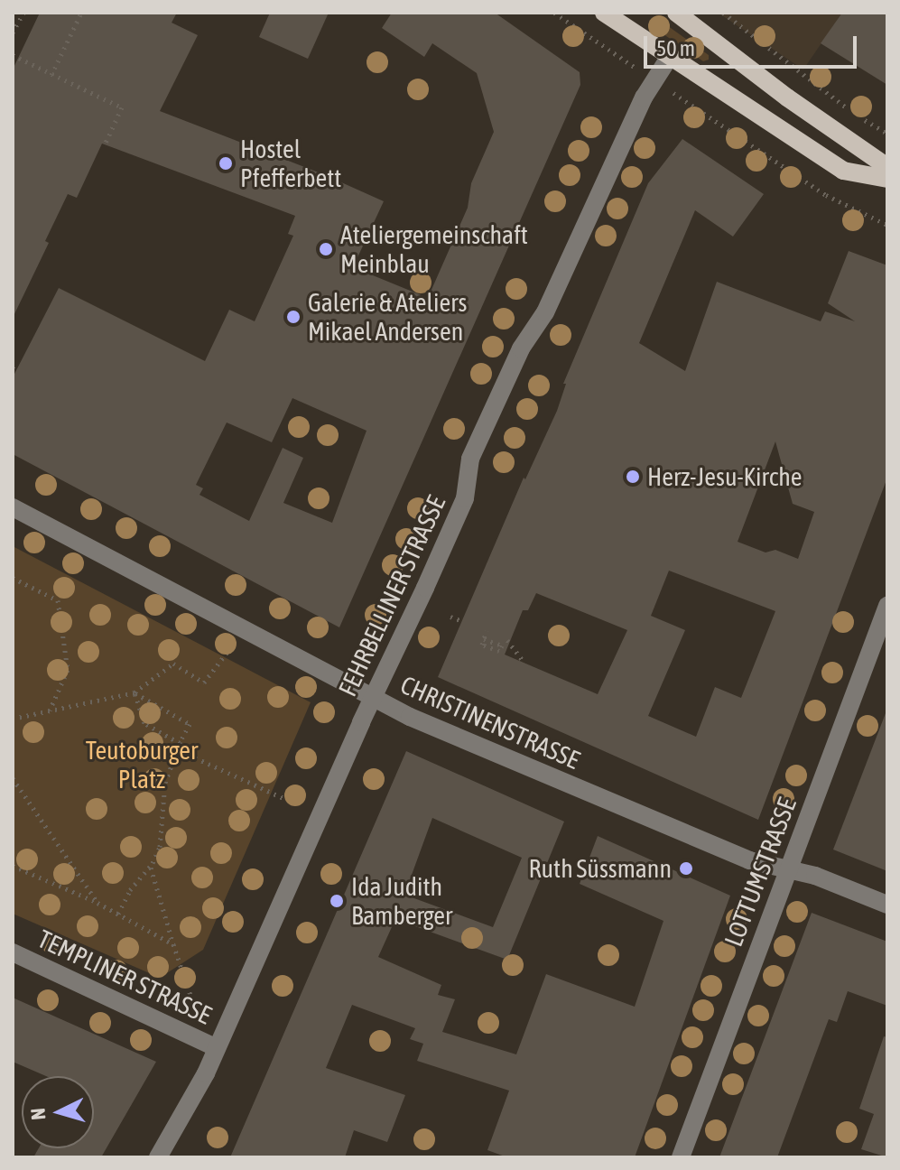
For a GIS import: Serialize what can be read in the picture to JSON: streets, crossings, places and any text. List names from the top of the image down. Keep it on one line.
{"streets":{"street":["FEHRBELLINER STRASSE","CHRISTINENSTRASSE","LOTTUMSTRASSE","TEMPLINER STRASSE"]},"crossings":[["FEHRBELLINER STRASSE","CHRISTINENSTRASSE"],["FEHRBELLINER STRASSE","TEMPLINER STRASSE"],["CHRISTINENSTRASSE","LOTTUMSTRASSE"]],"parks":["Teutoburger Platz"],"places":["Hostel Pfefferbett","Ateliergemeinschaft Meinblau","Galerie & Ateliers Mikael Andersen","Herz-Jesu-Kirche","Ruth Süssmann","Ida Judith Bamberger"],"scale_bar":"50 m","north":"left"}
